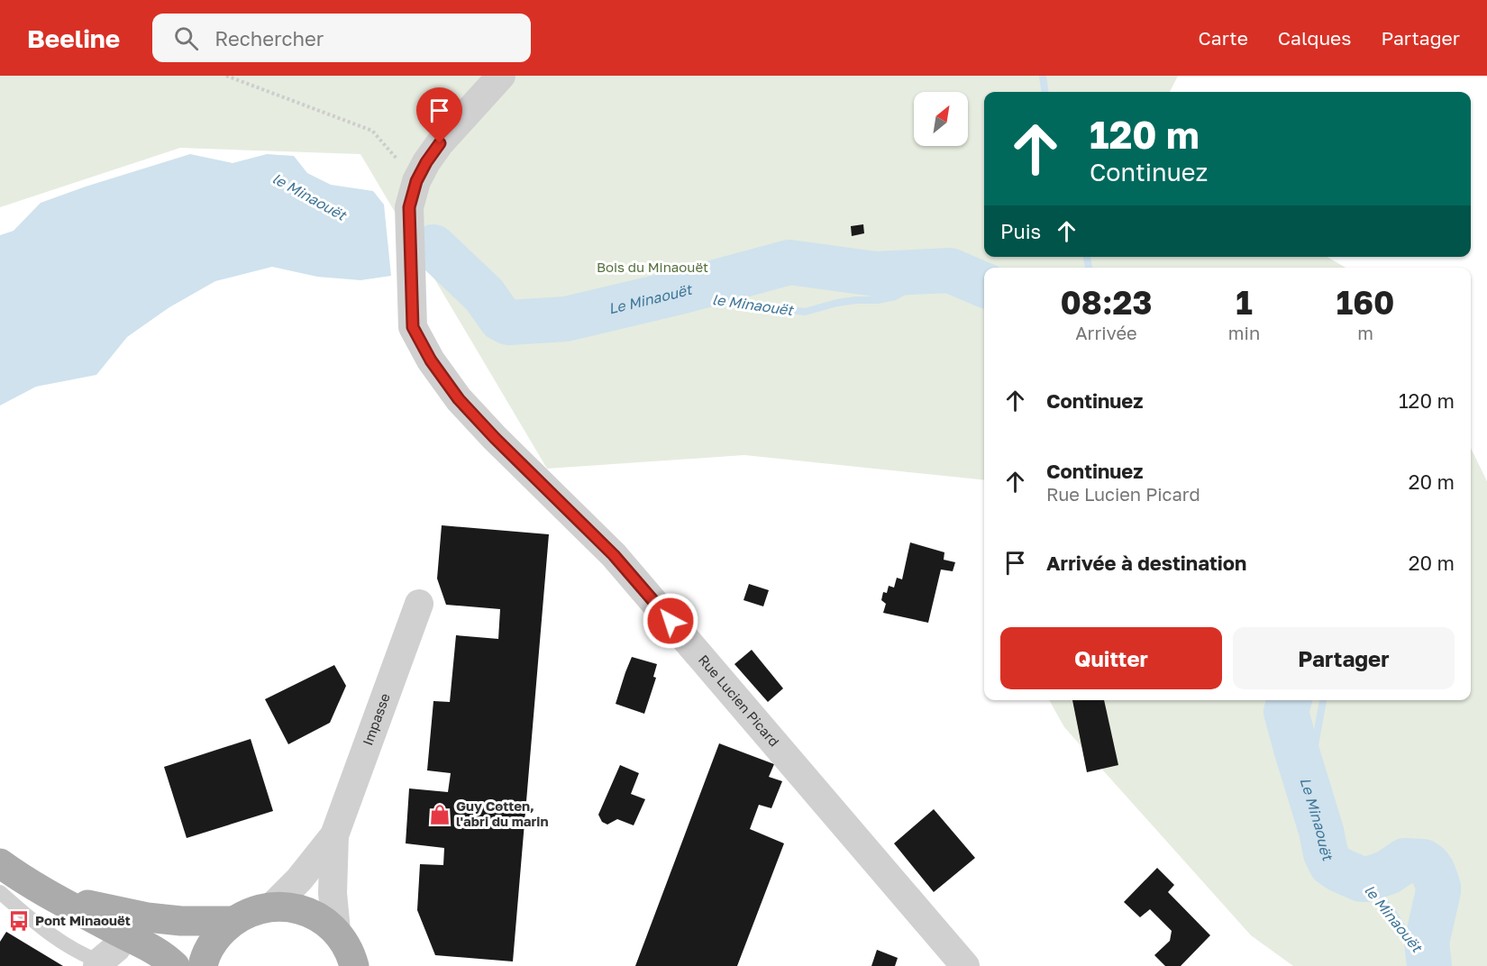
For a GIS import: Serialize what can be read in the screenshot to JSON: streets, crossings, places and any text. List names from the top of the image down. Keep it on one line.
{"streets":{"street":["Rue Lucien Picard","Impasse"]},"water":["le Minaouët","Le Minaouët"],"parks":["Bois du Minaouët"],"places":{"shop":["Guy Cotten, l'abri du marin"],"bus stop":["Pont Minaouët"]},"north":"top right","page":{"header":"Beeline","search":"Rechercher","nav":["Carte","Calques","Partager"],"turn":["120 m","Continuez"],"then":"Puis","eta":["08:23","Arrivée","1","min","160","m"],"list":[{"name":"Continuez","value":"120 m"},{"name":"Continuez","note":"Rue Lucien Picard","value":"20 m"},{"name":"Arrivée à destination","value":"20 m"}],"buttons":["Quitter","Partager"]}}
